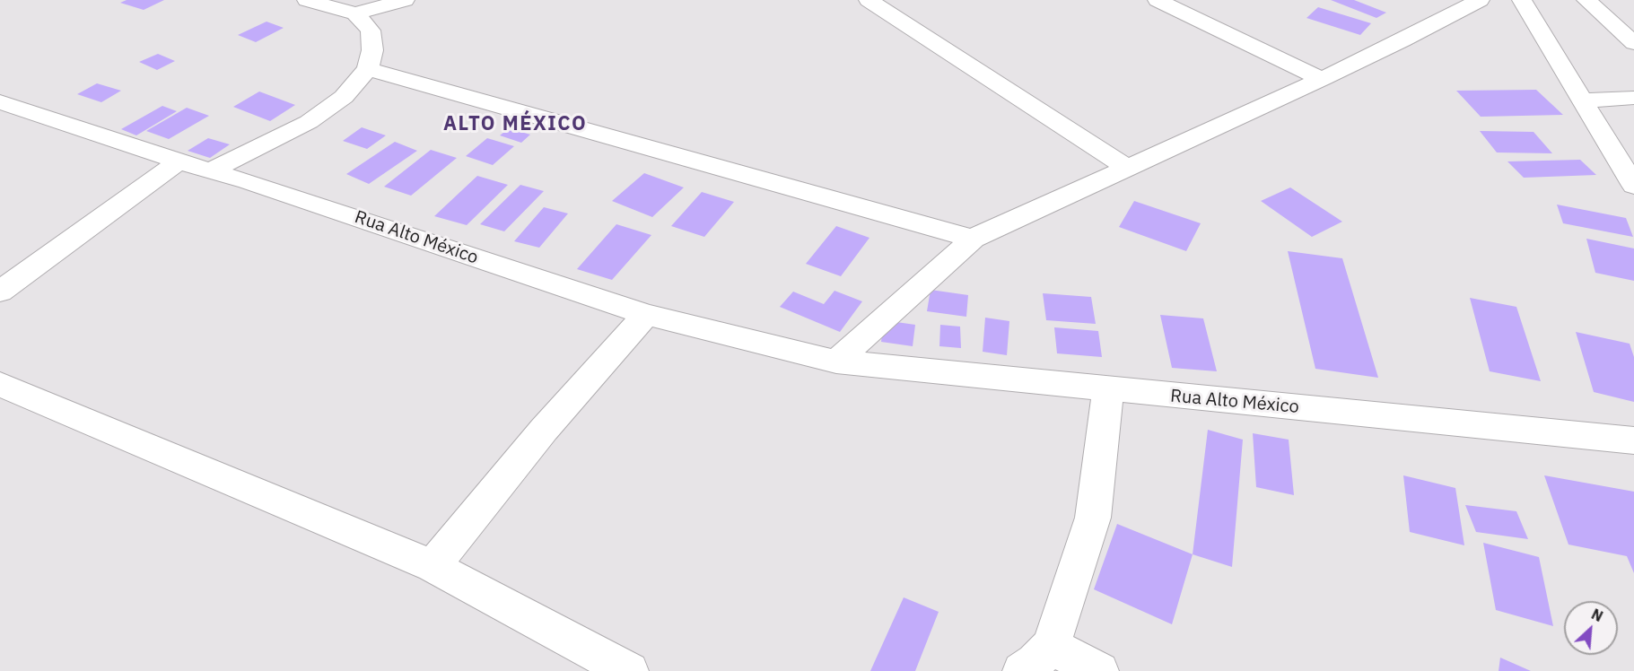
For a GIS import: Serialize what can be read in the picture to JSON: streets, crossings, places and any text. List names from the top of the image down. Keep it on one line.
{"streets":{"street":["Rua Alto México"]},"districts":["ALTO MÉXICO"],"north":"top right"}
